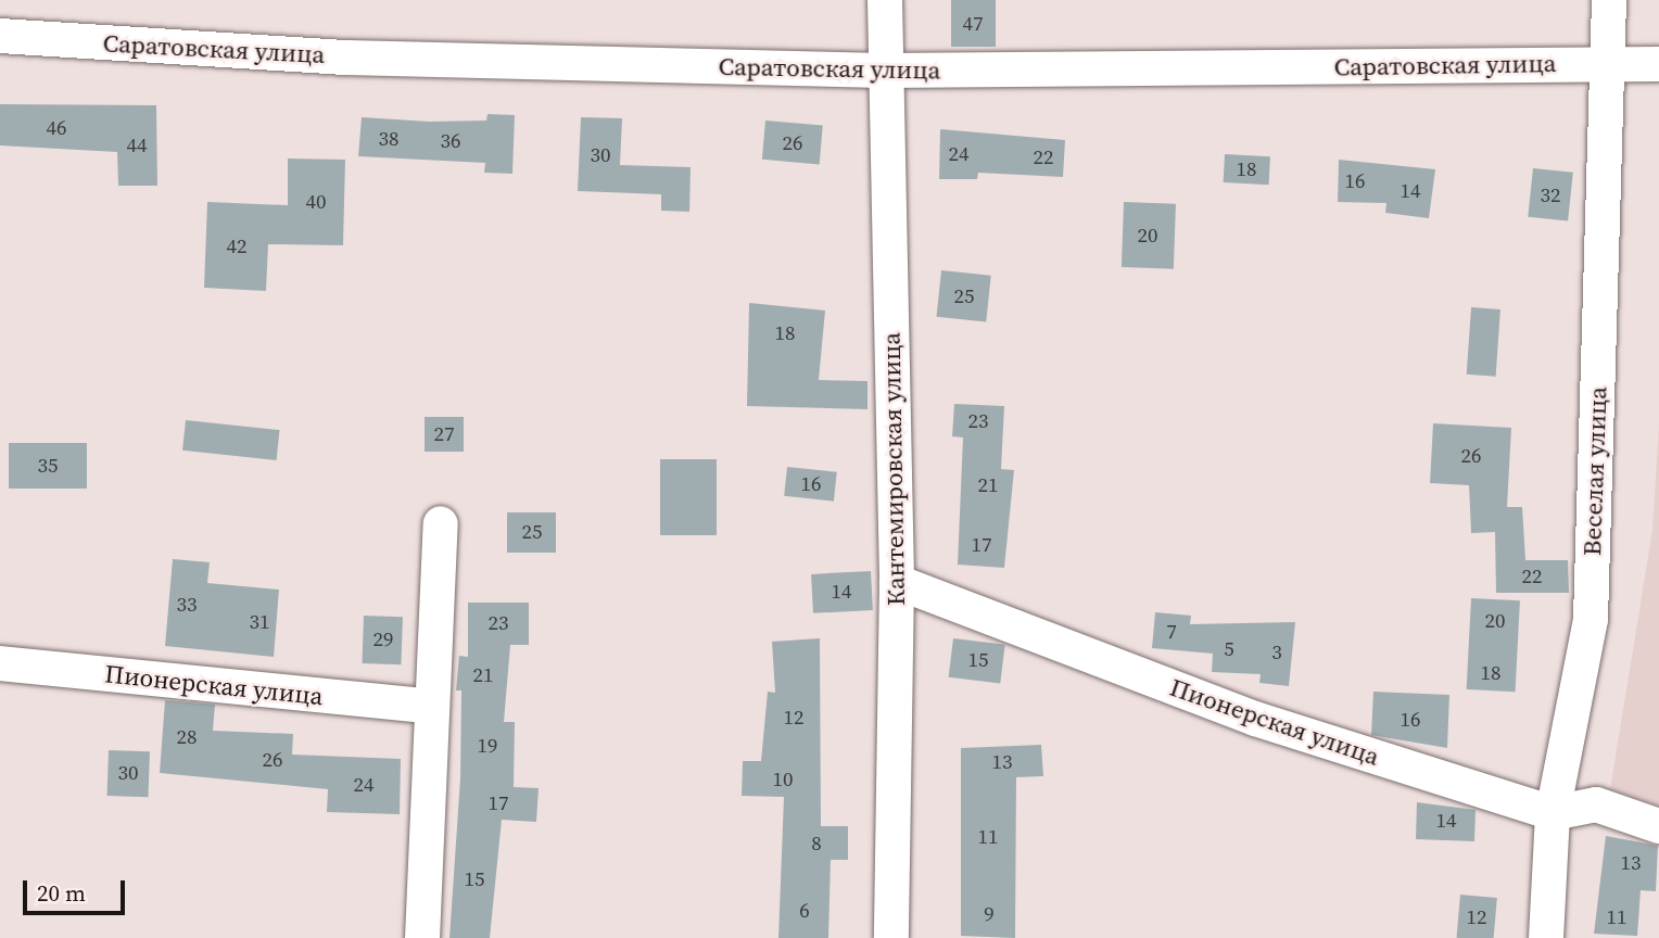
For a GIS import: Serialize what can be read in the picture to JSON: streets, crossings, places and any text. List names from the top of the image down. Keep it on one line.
{"streets":{"street":["Саратовская улица","Кантемировская улица","Веселая улица","Пионерская улица"]},"crossings":[["Саратовская улица","Кантемировская улица"],["Саратовская улица","Веселая улица"],["Кантемировская улица","Пионерская улица"],["Веселая улица","Пионерская улица"]],"house_numbers":["47","46","38","36","26","44","24","30","22","18","16","14","32","40","20","42","25","18","23","27","26","35","16","21","25","17","22","14","33","20","31","23","7","29","5","3","15","18","21","12","16","28","19","26","13","30","10","24","17","14","11","8","13","15","6","9","12","11"],"scale_bar":"20 m"}
